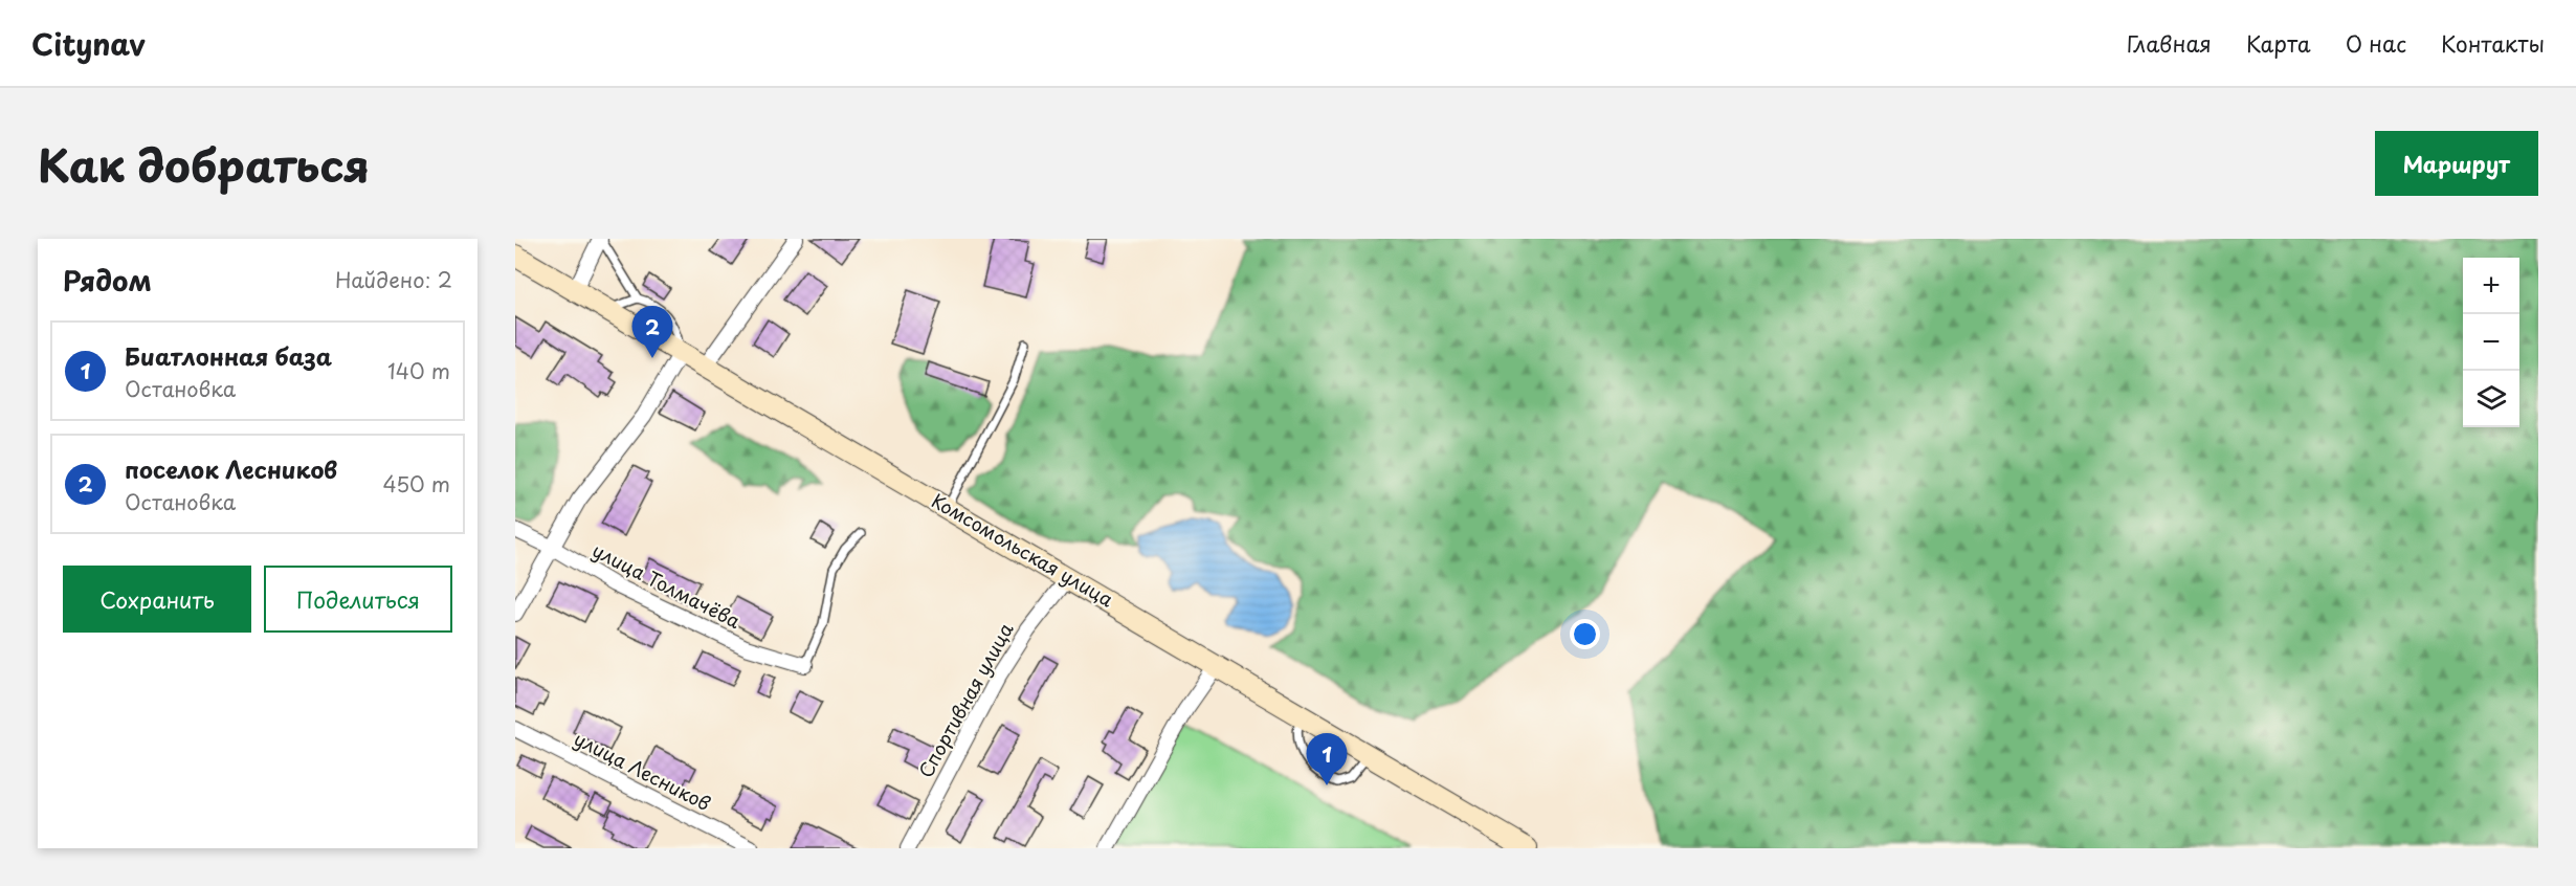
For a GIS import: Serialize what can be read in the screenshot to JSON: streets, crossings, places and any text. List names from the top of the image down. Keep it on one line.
{"streets":{"main road":["Комсомольская улица"],"street":["улица Толмачёва","Спортивная улица","улица Лесников"]},"crossings":[["Комсомольская улица","Спортивная улица"]],"page":{"header":"Citynav","nav":["Главная","Карта","О нас","Контакты"],"title":"Как добраться","buttons":["Маршрут",["Сохранить","Поделиться"]],"heading":["Рядом","Найдено: 2"],"map_buttons":["+","−"],"pins":["2","1"],"list":[{"mark":"1","name":"Биатлонная база","note":"Остановка","value":"140 m"},{"mark":"2","name":"поселок Лесников","note":"Остановка","value":"450 m"}]}}
